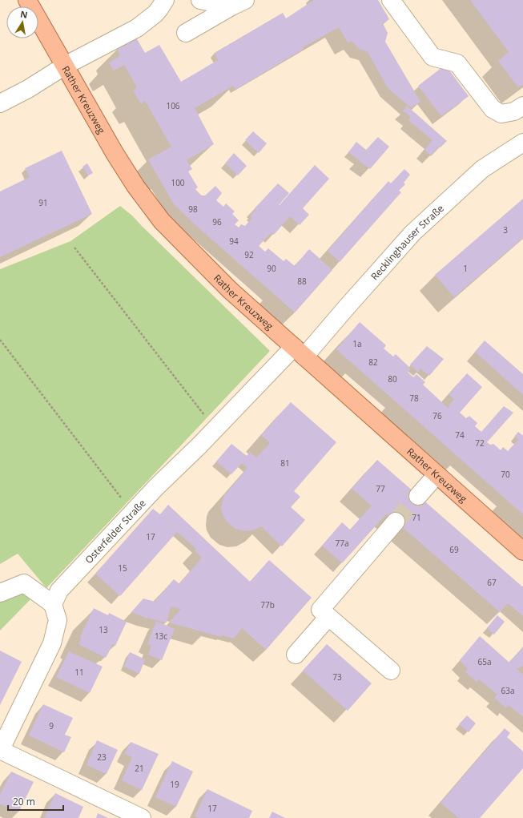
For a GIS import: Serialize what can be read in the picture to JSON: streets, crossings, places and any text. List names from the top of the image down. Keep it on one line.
{"streets":{"main road":["Rather Kreuzweg"],"street":["Recklinghauser Straße","Osterfelder Straße"]},"crossings":[["Rather Kreuzweg","Recklinghauser Straße"],["Rather Kreuzweg","Osterfelder Straße"],["Recklinghauser Straße","Osterfelder Straße"]],"house_numbers":["106","100","91","98","96","3","94","92","90","1","88","1a","82","80","78","76","74","72","81","70","77","71","17","77a","69","15","67","77b","13","13c","65a","11","73","63a","9","23","21","19","17"],"scale_bar":"20 m","north":"top"}
